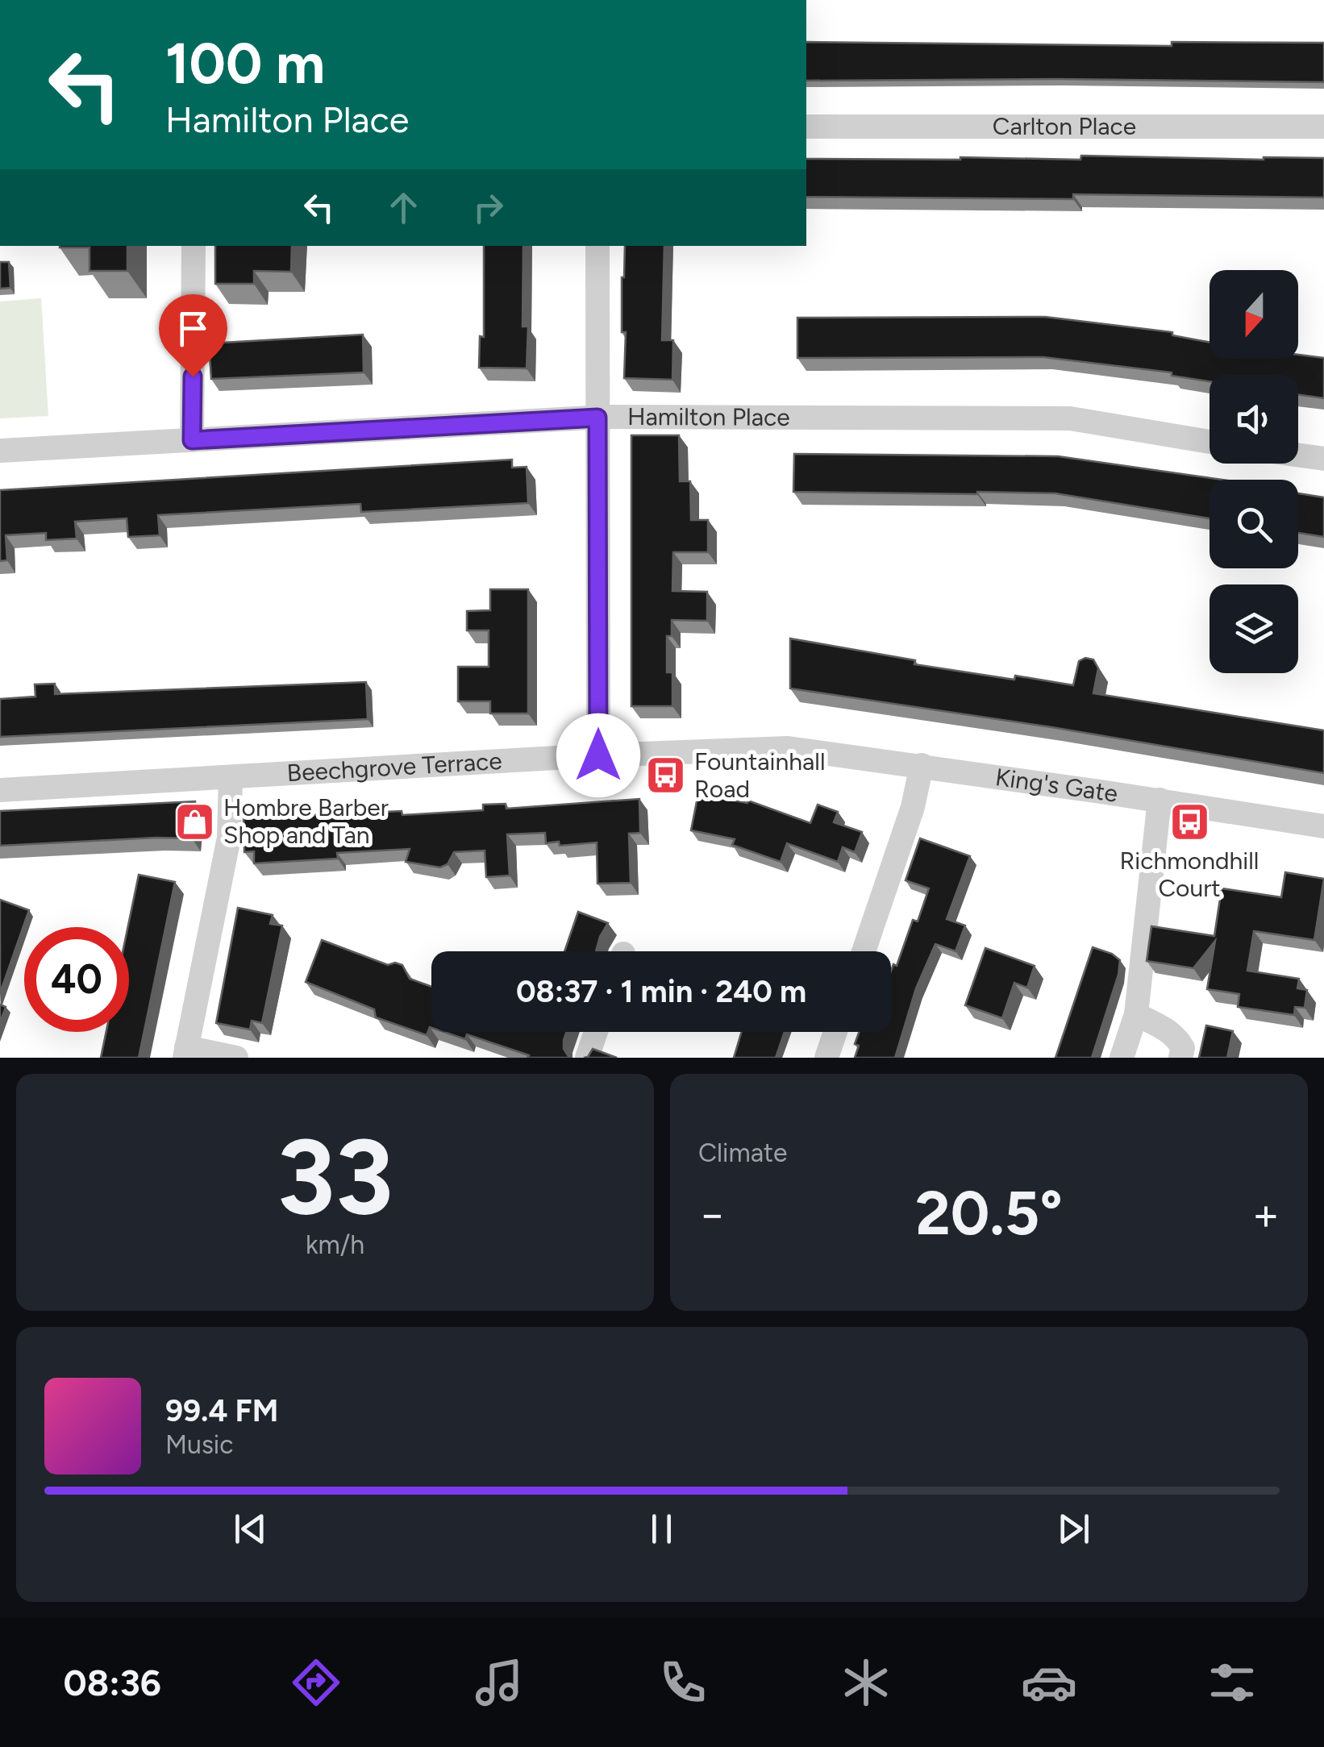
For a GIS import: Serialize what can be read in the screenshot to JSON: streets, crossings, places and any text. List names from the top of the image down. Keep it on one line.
{"streets":{"street":["Carlton Place","Hamilton Place","Beechgrove Terrace","King's Gate"]},"crossings":[["Beechgrove Terrace","King's Gate"]],"places":{"bus stop":["Fountainhall Road","Richmondhill Court"],"shop":["Hombre Barber Shop and Tan"]},"north":"bottom","page":{"turn":["100 m","Hamilton Place"],"limit":"40","trip":"08:37 · 1 min · 240 m","tile":[["33","km/h"],"Climate"],"heat":["−","20.5°","+"],"song":["99.4 FM","Music"],"tabs":"08:36"}}
